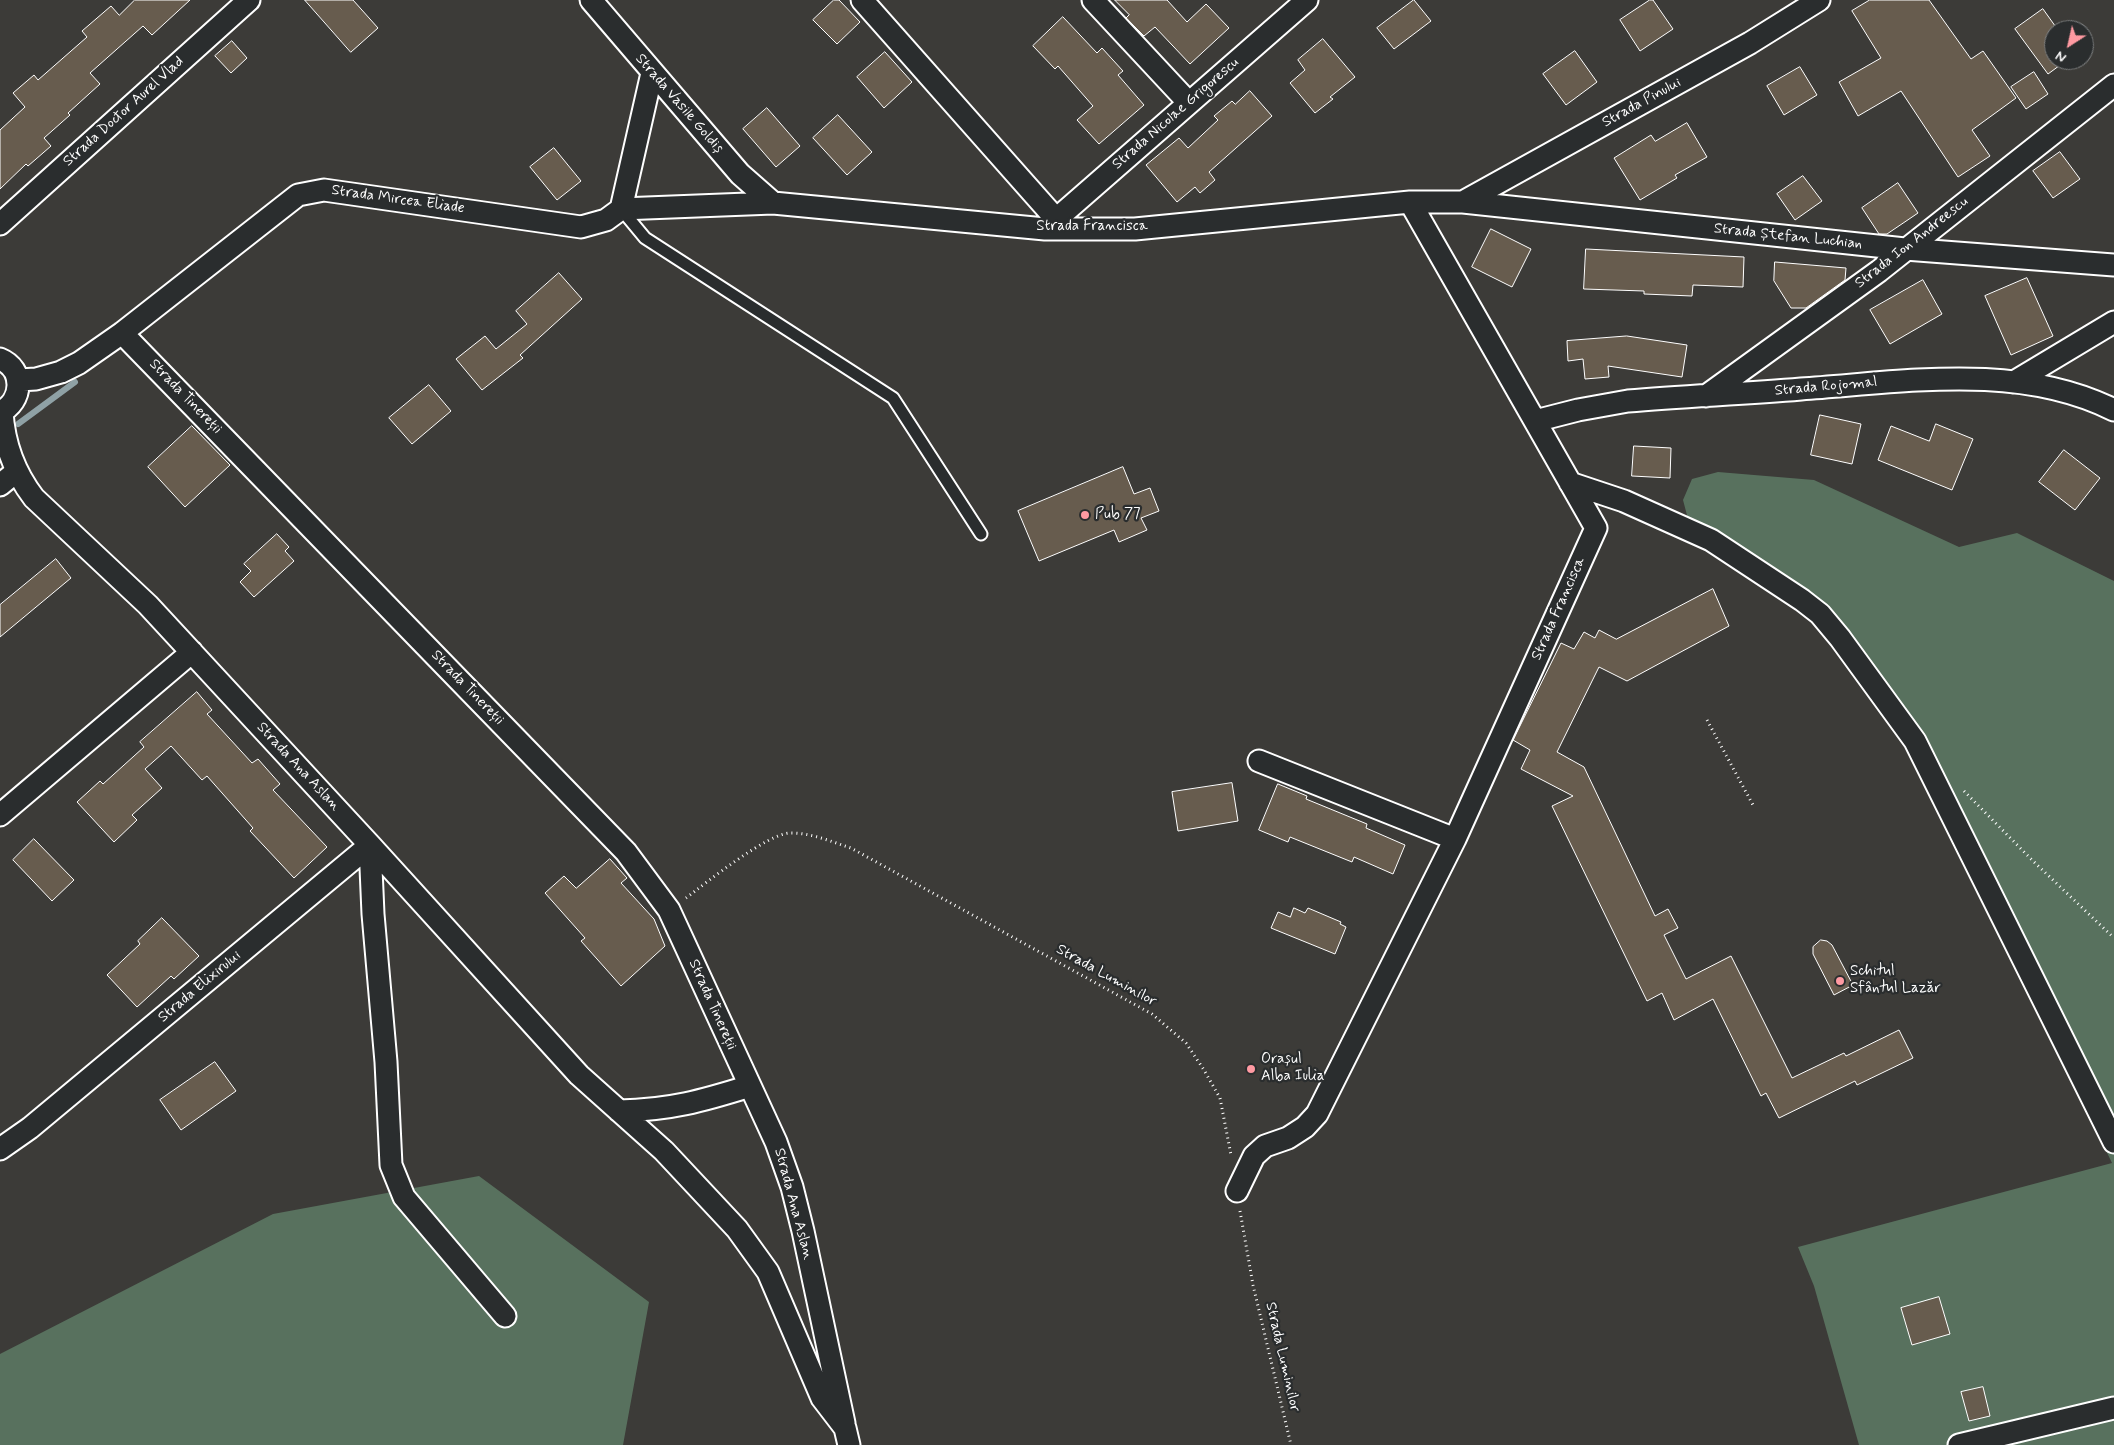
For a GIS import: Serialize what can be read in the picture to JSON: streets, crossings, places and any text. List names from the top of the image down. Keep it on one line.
{"streets":{"street":["Strada Pinului","Strada Vasile Goldiș","Strada Doctor Aurel Vlad","Strada Nicolae Grigorescu","Strada Mircea Eliade","Strada Francisca","Strada Ștefan Luchian","Strada Ion Andreescu","Strada Rojomal","Strada Tinereții","Strada Ana Aslan","Strada Elixirului"],"path":["Strada Luminilor"]},"crossings":[["Strada Pinului","Strada Francisca"],["Strada Pinului","Strada Ștefan Luchian"],["Strada Vasile Goldiș","Strada Mircea Eliade"],["Strada Vasile Goldiș","Strada Francisca"],["Strada Nicolae Grigorescu","Strada Francisca"],["Strada Mircea Eliade","Strada Francisca"],["Strada Mircea Eliade","Strada Tinereții"],["Strada Francisca","Strada Ștefan Luchian"],["Strada Francisca","Strada Rojomal"],["Strada Ștefan Luchian","Strada Ion Andreescu"],["Strada Ion Andreescu","Strada Rojomal"],["Strada Tinereții","Strada Ana Aslan"],["Strada Tinereții","Strada Luminilor"],["Strada Ana Aslan","Strada Elixirului"]],"places":["Pub 77","Schitul Sfântul Lazăr","Orașul Alba Iulia"],"north":"bottom left"}
